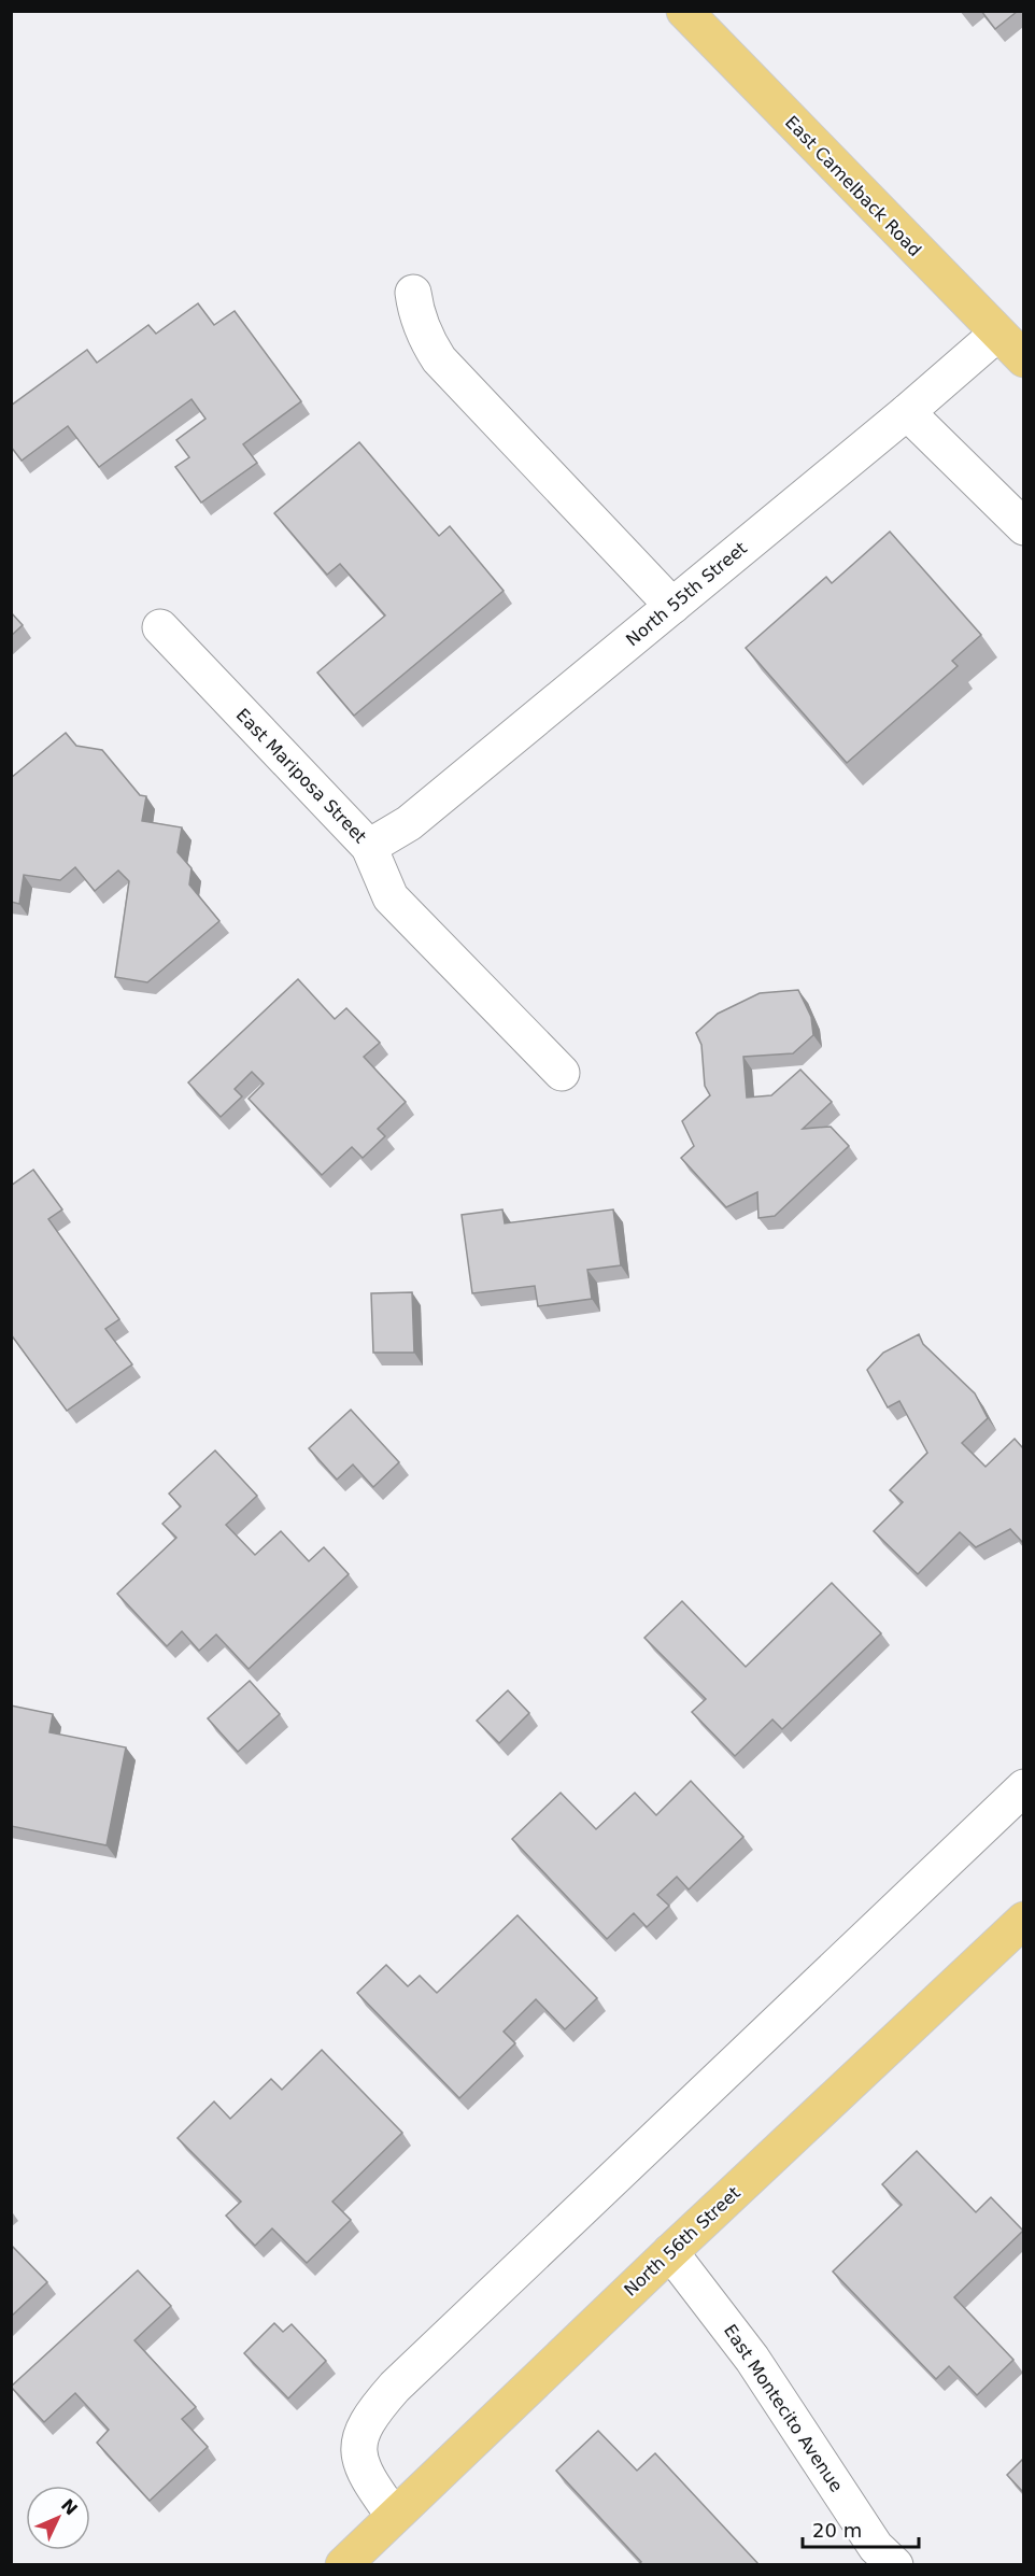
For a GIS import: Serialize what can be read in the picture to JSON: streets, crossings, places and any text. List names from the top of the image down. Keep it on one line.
{"streets":{"main road":["East Camelback Road","North 56th Street"],"street":["North 55th Street","East Mariposa Street","East Montecito Avenue"]},"crossings":[["East Camelback Road","North 55th Street"],["North 55th Street","East Mariposa Street"],["North 56th Street","East Montecito Avenue"]],"scale_bar":"20 m","north":"top right"}
